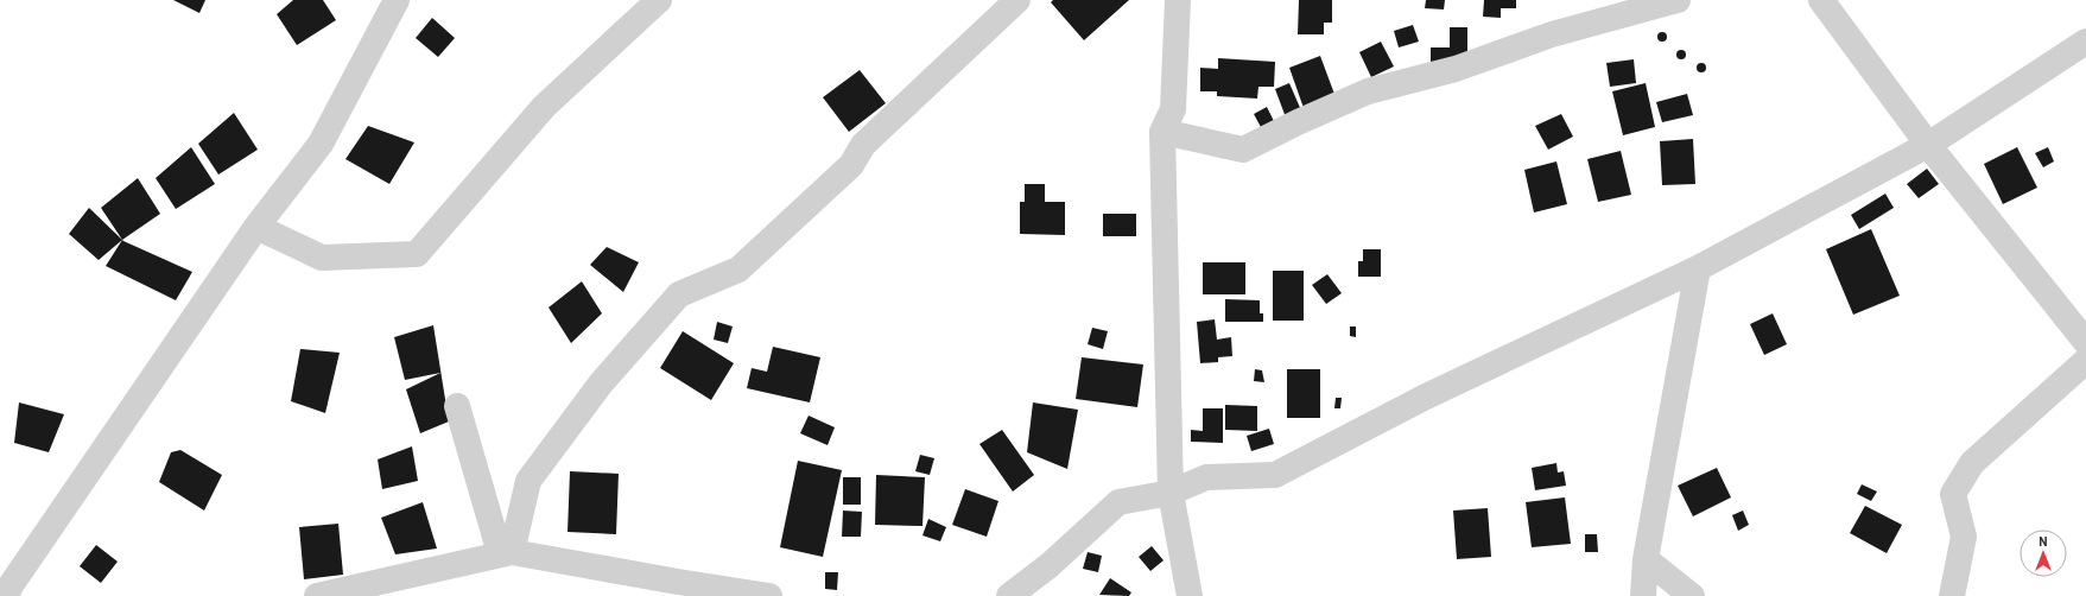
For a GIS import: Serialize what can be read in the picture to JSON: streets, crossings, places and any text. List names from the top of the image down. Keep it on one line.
{"north":"top"}
